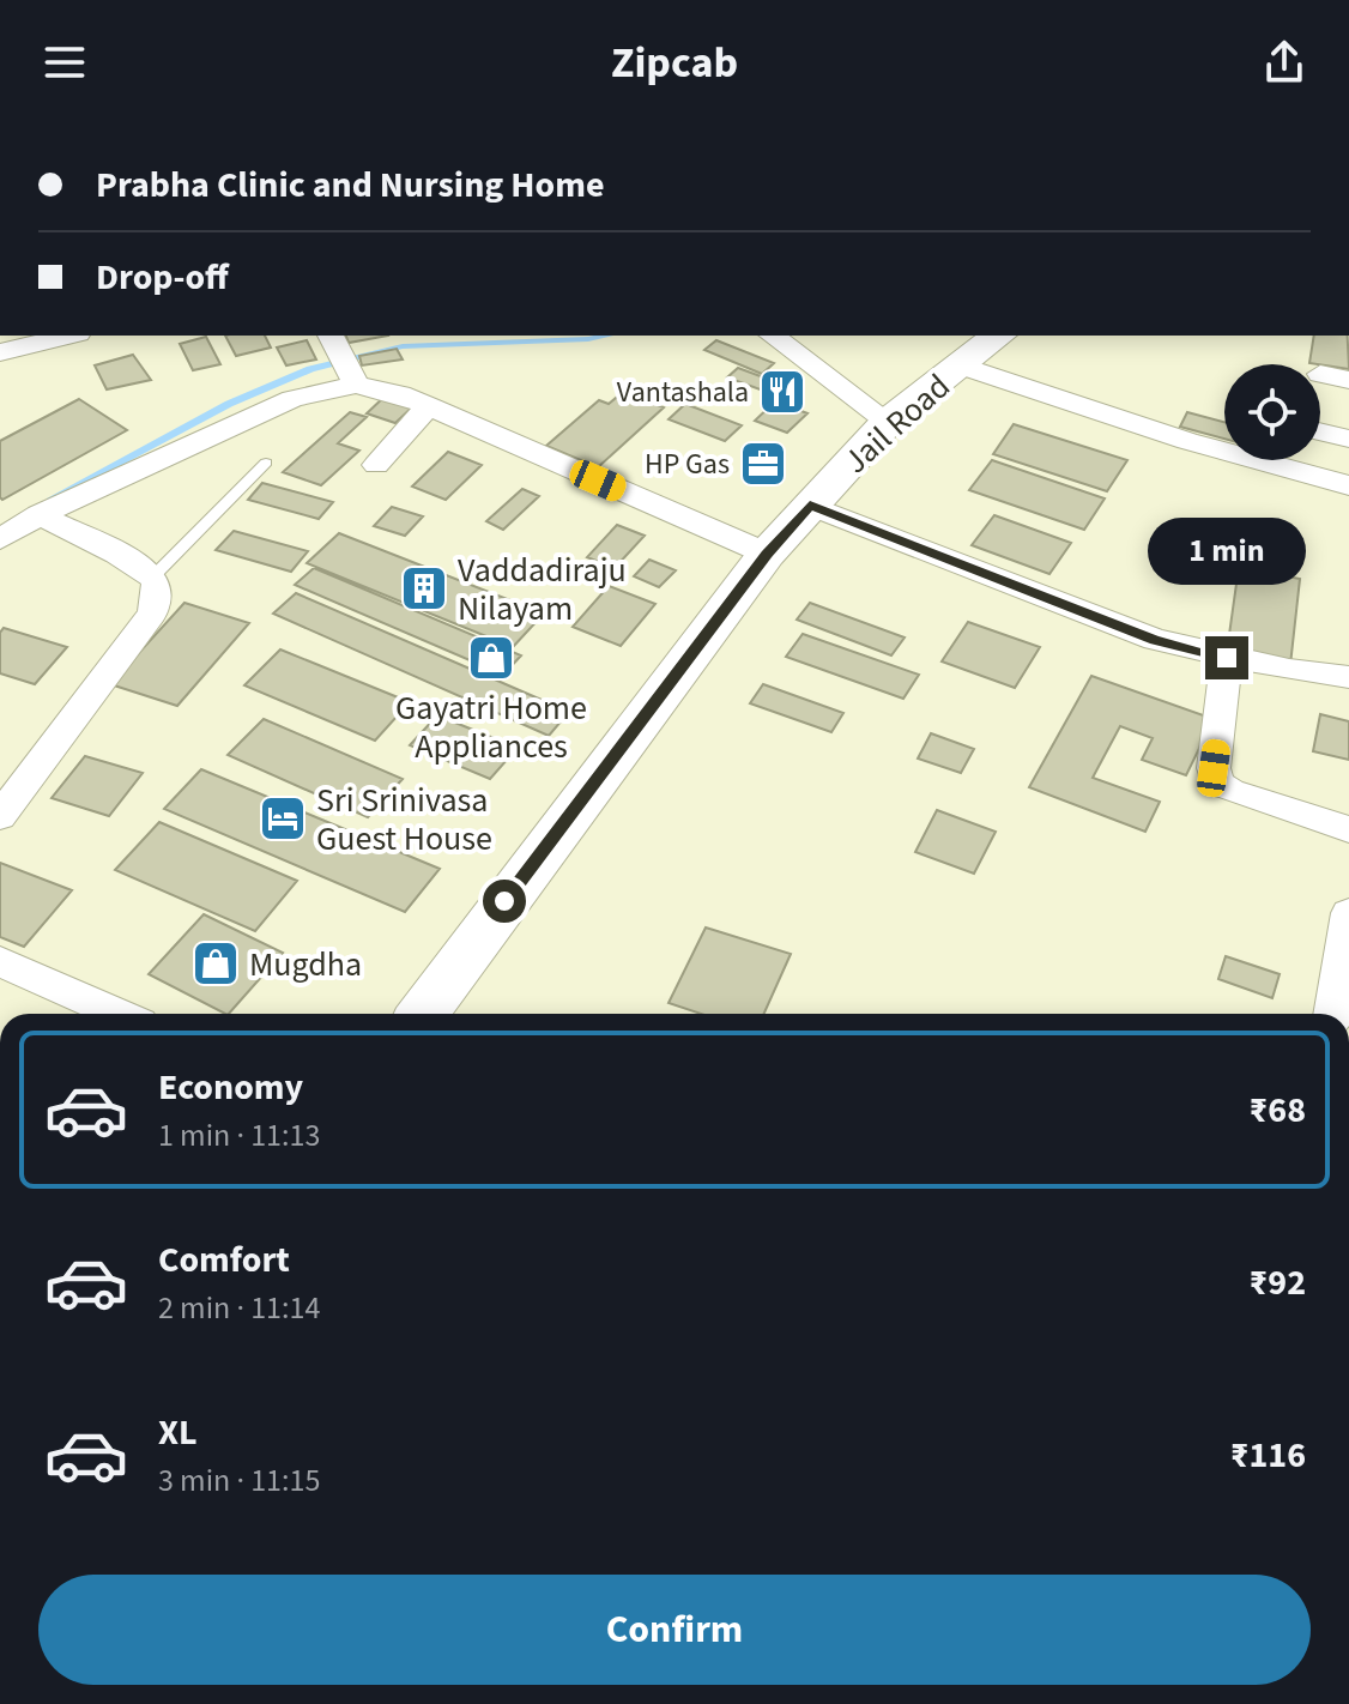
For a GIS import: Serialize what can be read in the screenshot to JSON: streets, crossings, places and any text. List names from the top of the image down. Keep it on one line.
{"streets":{"street":["Jail Road"]},"places":{"restaurant":["Vantashala"],"office":["HP Gas"],"building":["Vaddadiraju Nilayam"],"shop":["Gayatri Home Appliances","Mugdha"],"hotel":["Sri Srinivasa Guest House"]},"page":{"header":"Zipcab","banner":["Prabha Clinic and Nursing Home","Drop-off"],"bubble":"1 min","list":[{"name":"Economy","note":"1 min · 11:13","value":"₹68"},{"name":"Comfort","note":"2 min · 11:14","value":"₹92"},{"name":"XL","note":"3 min · 11:15","value":"₹116"}],"buttons":"Confirm"}}
